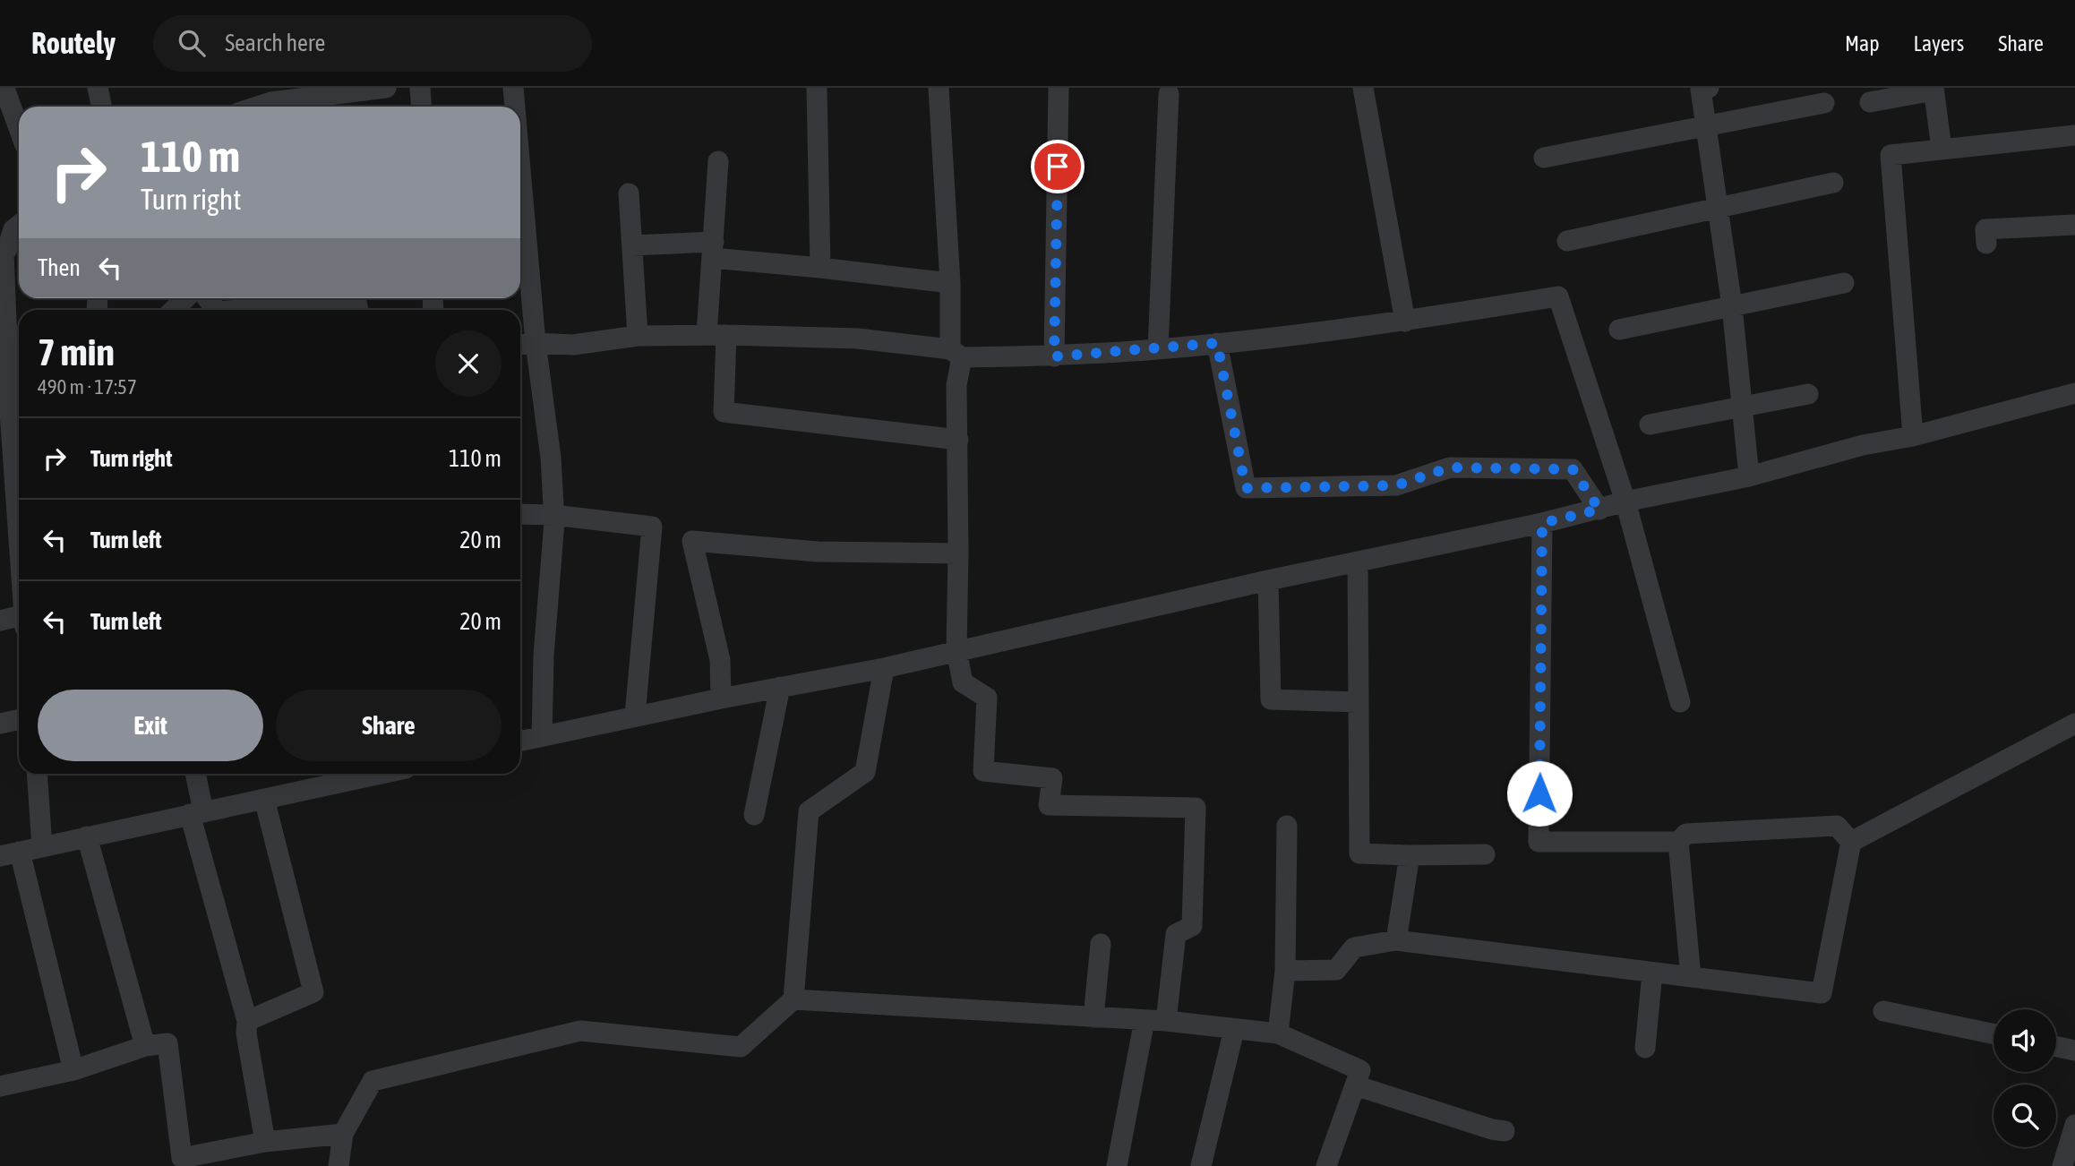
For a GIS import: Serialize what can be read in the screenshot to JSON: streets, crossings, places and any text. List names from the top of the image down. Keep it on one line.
{"page":{"header":"Routely","search":"Search here","nav":["Map","Layers","Share"],"turn":["110 m","Turn right"],"then":"Then","heading":["7 min","490 m · 17:57"],"list":[{"name":"Turn right","value":"110 m"},{"name":"Turn left","value":"20 m"},{"name":"Turn left","value":"20 m"}],"buttons":["Exit","Share"]}}
